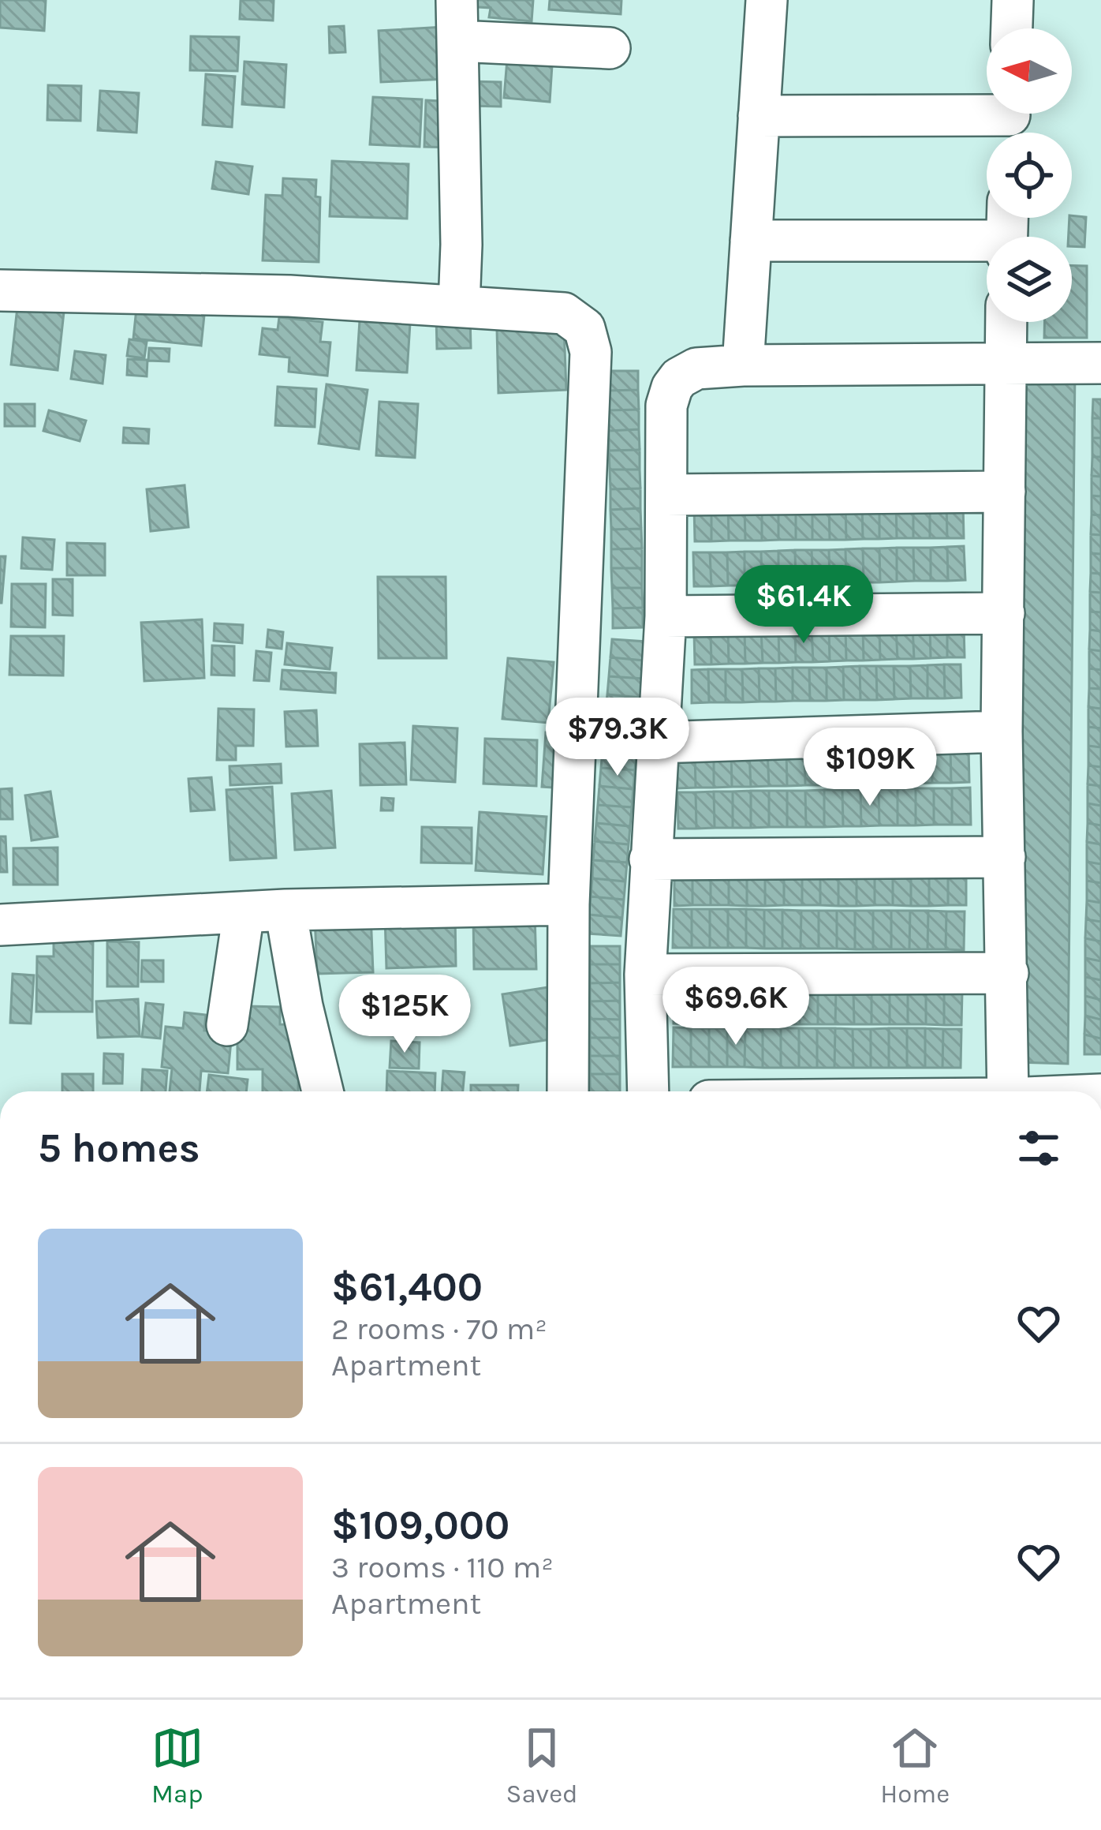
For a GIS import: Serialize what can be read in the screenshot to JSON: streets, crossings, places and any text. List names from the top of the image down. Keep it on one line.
{"north":"left","page":{"price":["$61.4K","$79.3K","$109K","$69.6K","$125K"],"heading":"5 homes","list":[{"name":"$61,400","note":"2 rooms · 70 m² · Apartment"},{"name":"$109,000","note":"3 rooms · 110 m² · Apartment"}],"tabs":["Map","Saved","Home"]}}
